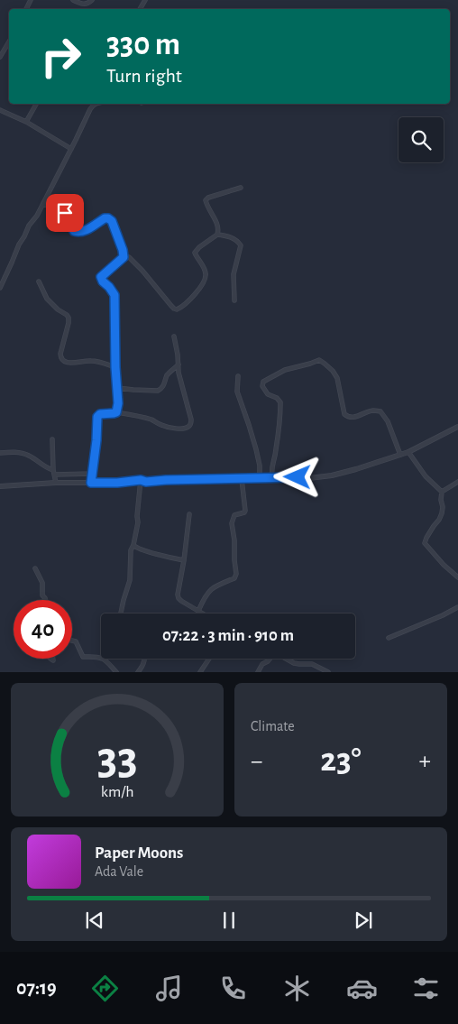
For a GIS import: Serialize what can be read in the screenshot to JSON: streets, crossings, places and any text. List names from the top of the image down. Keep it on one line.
{"page":{"turn":["330 m","Turn right"],"limit":"40","trip":"07:22 · 3 min · 910 m","tile":"Climate","heat":["−","23°","+"],"song":["Paper Moons","Ada Vale"],"tabs":"07:19","gauge":["33","km/h"]}}
